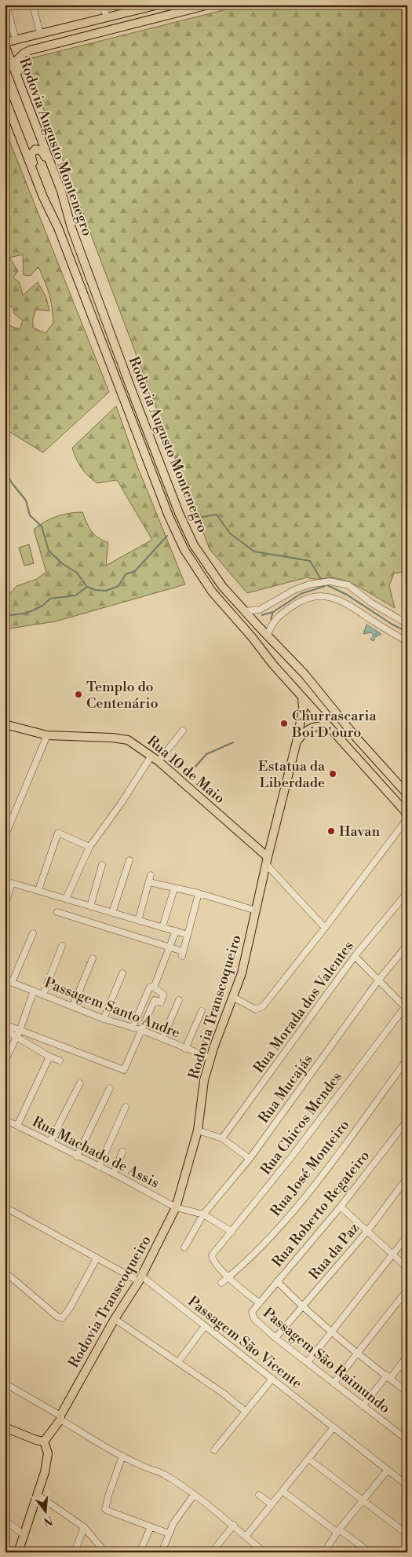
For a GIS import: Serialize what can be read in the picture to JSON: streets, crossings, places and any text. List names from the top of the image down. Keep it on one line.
{"streets":{"main road":["Rodovia Augusto Montenegro","Rua 10 de Maio","Rodovia Transcoqueiro"],"street":["Rua Morada dos Valentes","Passagem Santo Andre","Rua Mucajás","Rua Chicos Mendes","Rua Machado de Assis","Rua José Monteiro","Rua Roberto Regateiro","Rua da Paz","Passagem São Vicente","Passagem São Raimundo"]},"crossings":[["Rodovia Augusto Montenegro","Rodovia Transcoqueiro"],["Rua 10 de Maio","Rodovia Transcoqueiro"],["Rodovia Transcoqueiro","Passagem Santo Andre"],["Rodovia Transcoqueiro","Rua Machado de Assis"],["Rodovia Transcoqueiro","Passagem São Vicente"],["Rua Mucajás","Rua Machado de Assis"],["Rua Chicos Mendes","Rua Machado de Assis"],["Rua Chicos Mendes","Rua José Monteiro"],["Rua Roberto Regateiro","Passagem São Raimundo"],["Rua da Paz","Passagem São Raimundo"]],"places":["Templo do Centenário","Churrascaria Boi D'ouro","Estatua da Liberdade","Havan"],"north":"bottom"}
